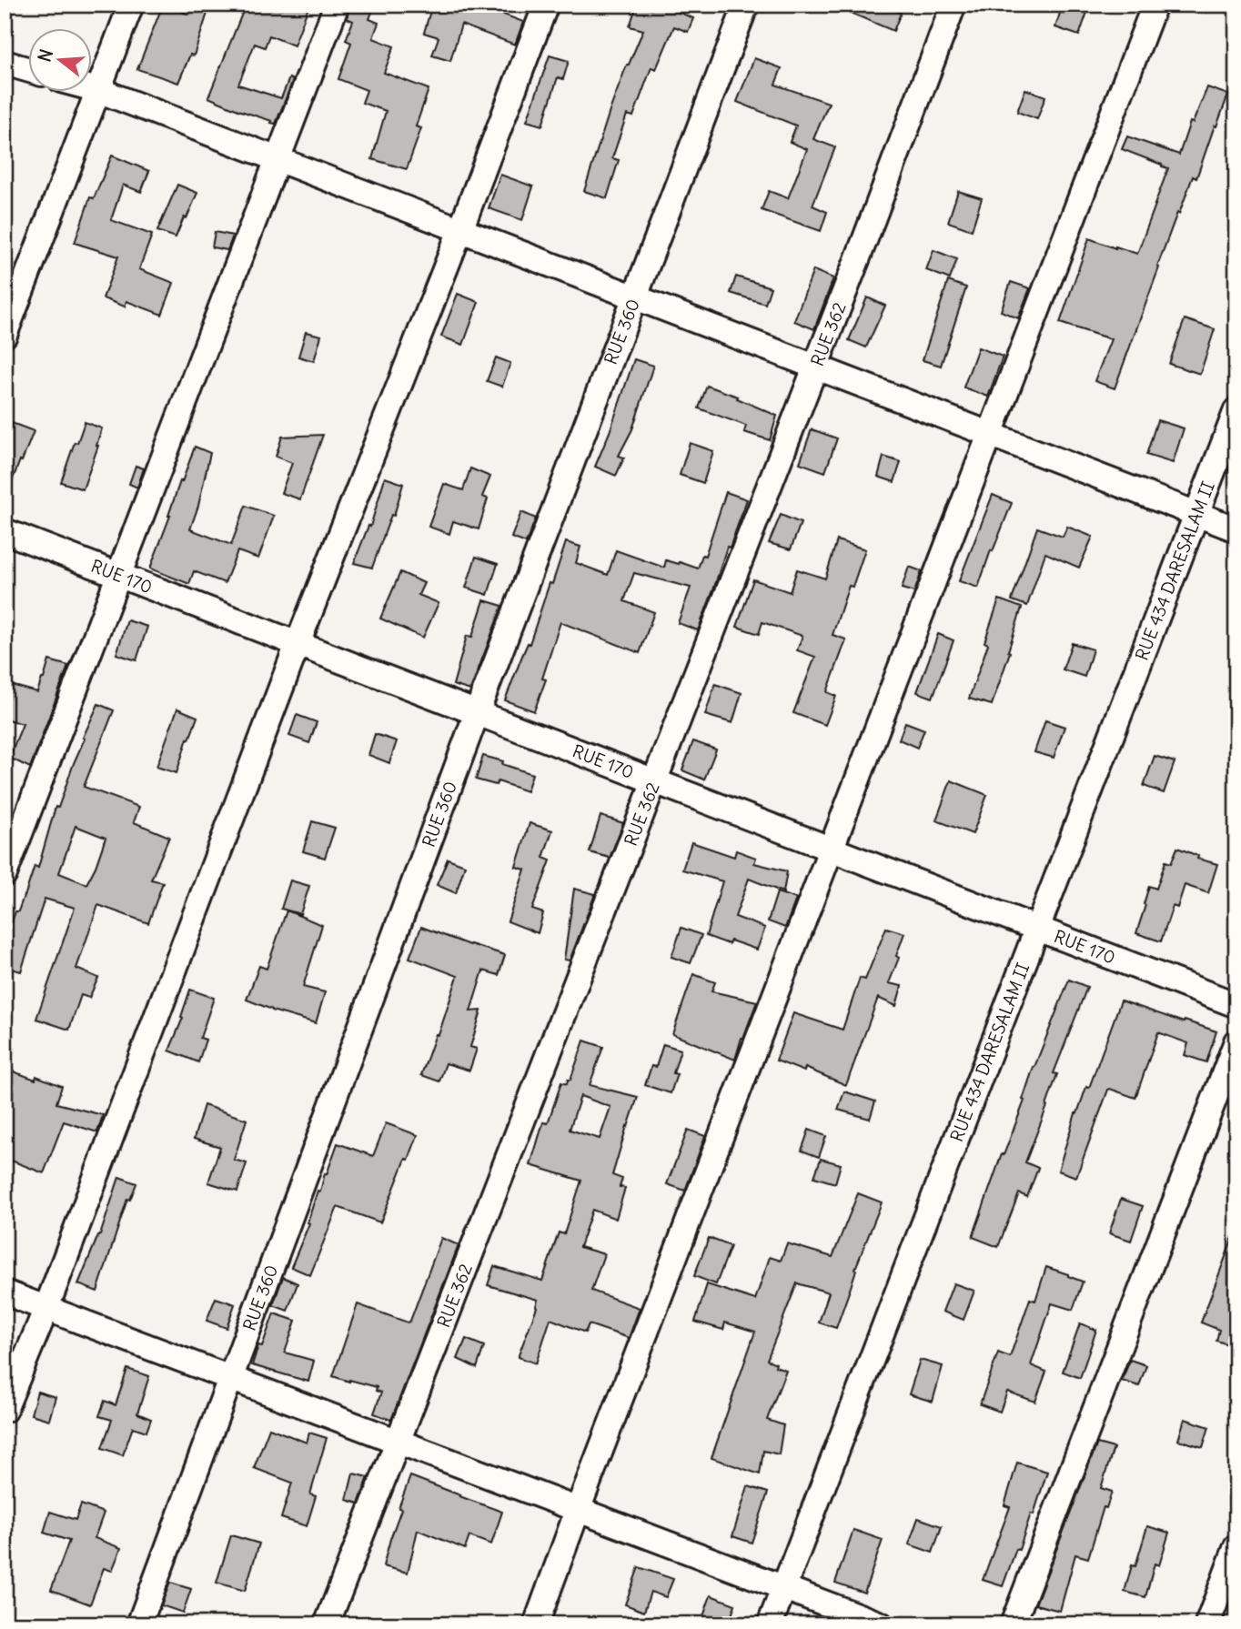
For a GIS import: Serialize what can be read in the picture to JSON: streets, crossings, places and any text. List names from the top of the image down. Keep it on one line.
{"streets":{"street":["RUE 360","RUE 362","RUE 434 DARESALAM II","RUE 170"]},"crossings":[["RUE 360","RUE 170"],["RUE 362","RUE 170"],["RUE 434 DARESALAM II","RUE 170"]],"north":"left"}
